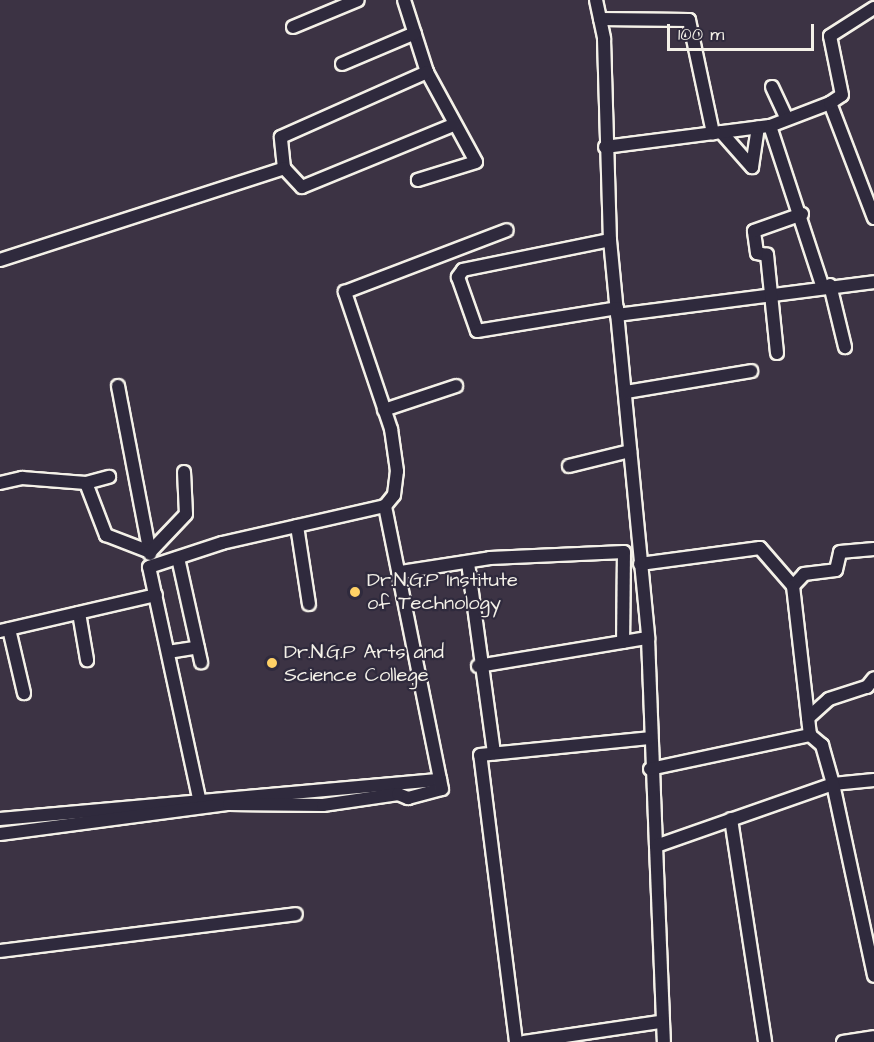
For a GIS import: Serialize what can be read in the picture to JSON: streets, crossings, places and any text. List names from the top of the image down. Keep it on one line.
{"places":["Dr.N.G.P Institute of Technology","Dr.N.G.P Arts and Science College"],"scale_bar":"100 m"}
